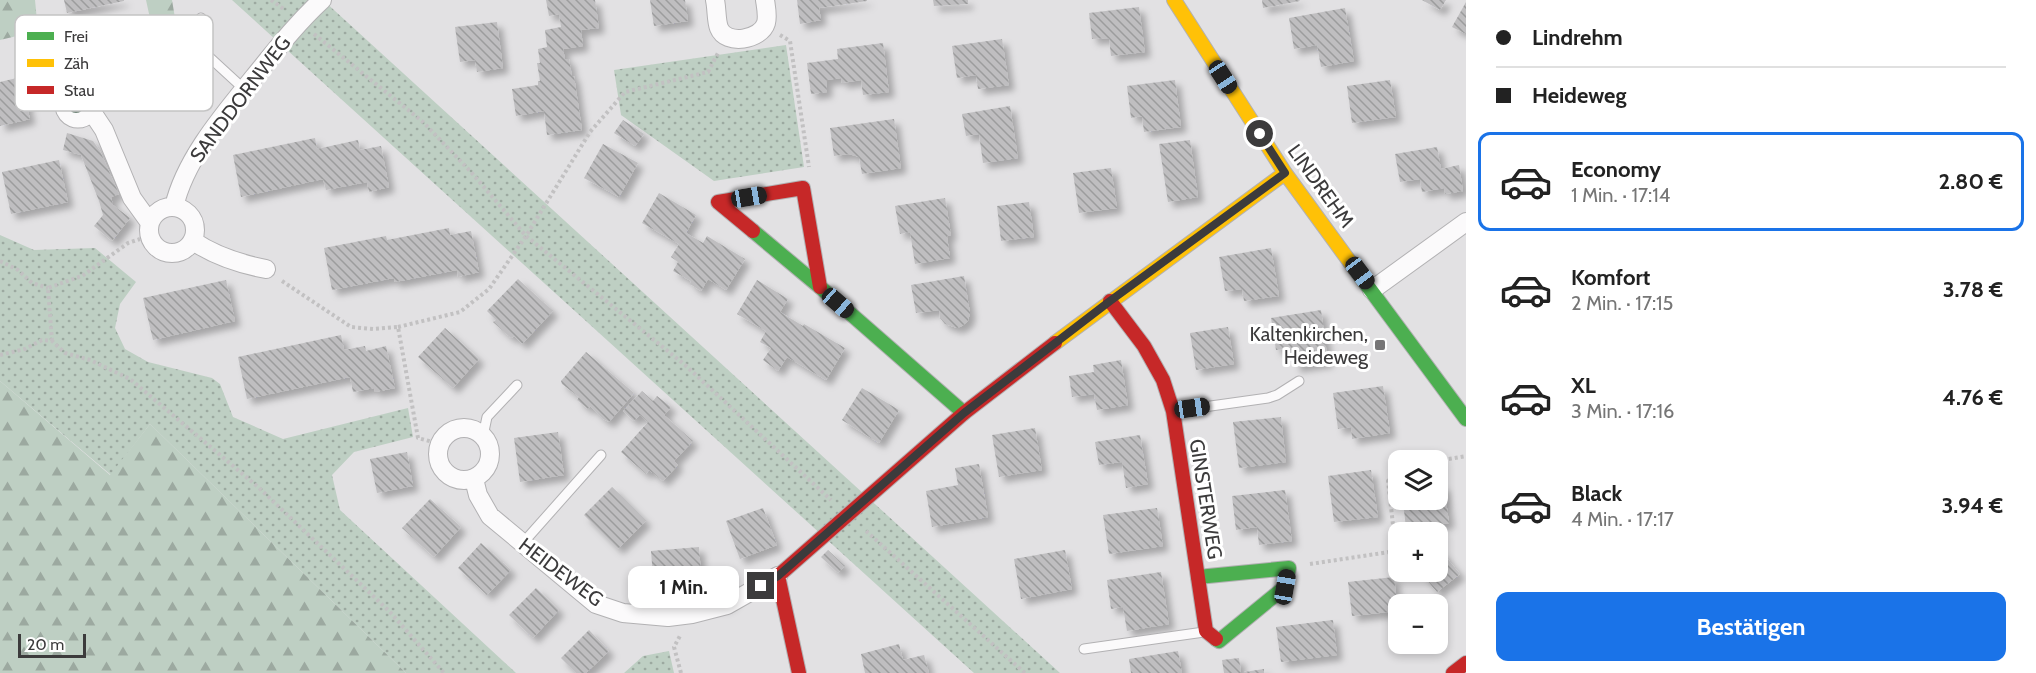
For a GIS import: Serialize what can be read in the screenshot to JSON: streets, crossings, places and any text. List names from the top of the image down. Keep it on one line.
{"streets":{"street":["SANDDORNWEG","LINDREHM","GINSTERWEG","HEIDEWEG"]},"crossings":[["LINDREHM","HEIDEWEG"],["GINSTERWEG","HEIDEWEG"]],"places":{"transit":["Kaltenkirchen, Heideweg"]},"legend":["Frei","Zäh","Stau"],"scale_bar":"20 m","page":{"banner":["Lindrehm","Heideweg"],"list":[{"name":"Economy","note":"1 Min. · 17:14","value":"2.80 €"},{"name":"Komfort","note":"2 Min. · 17:15","value":"3.78 €"},{"name":"XL","note":"3 Min. · 17:16","value":"4.76 €"},{"name":"Black","note":"4 Min. · 17:17","value":"3.94 €"}],"map_buttons":["+","−"],"bubble":"1 Min.","buttons":"Bestätigen","scale":"20 m"}}
